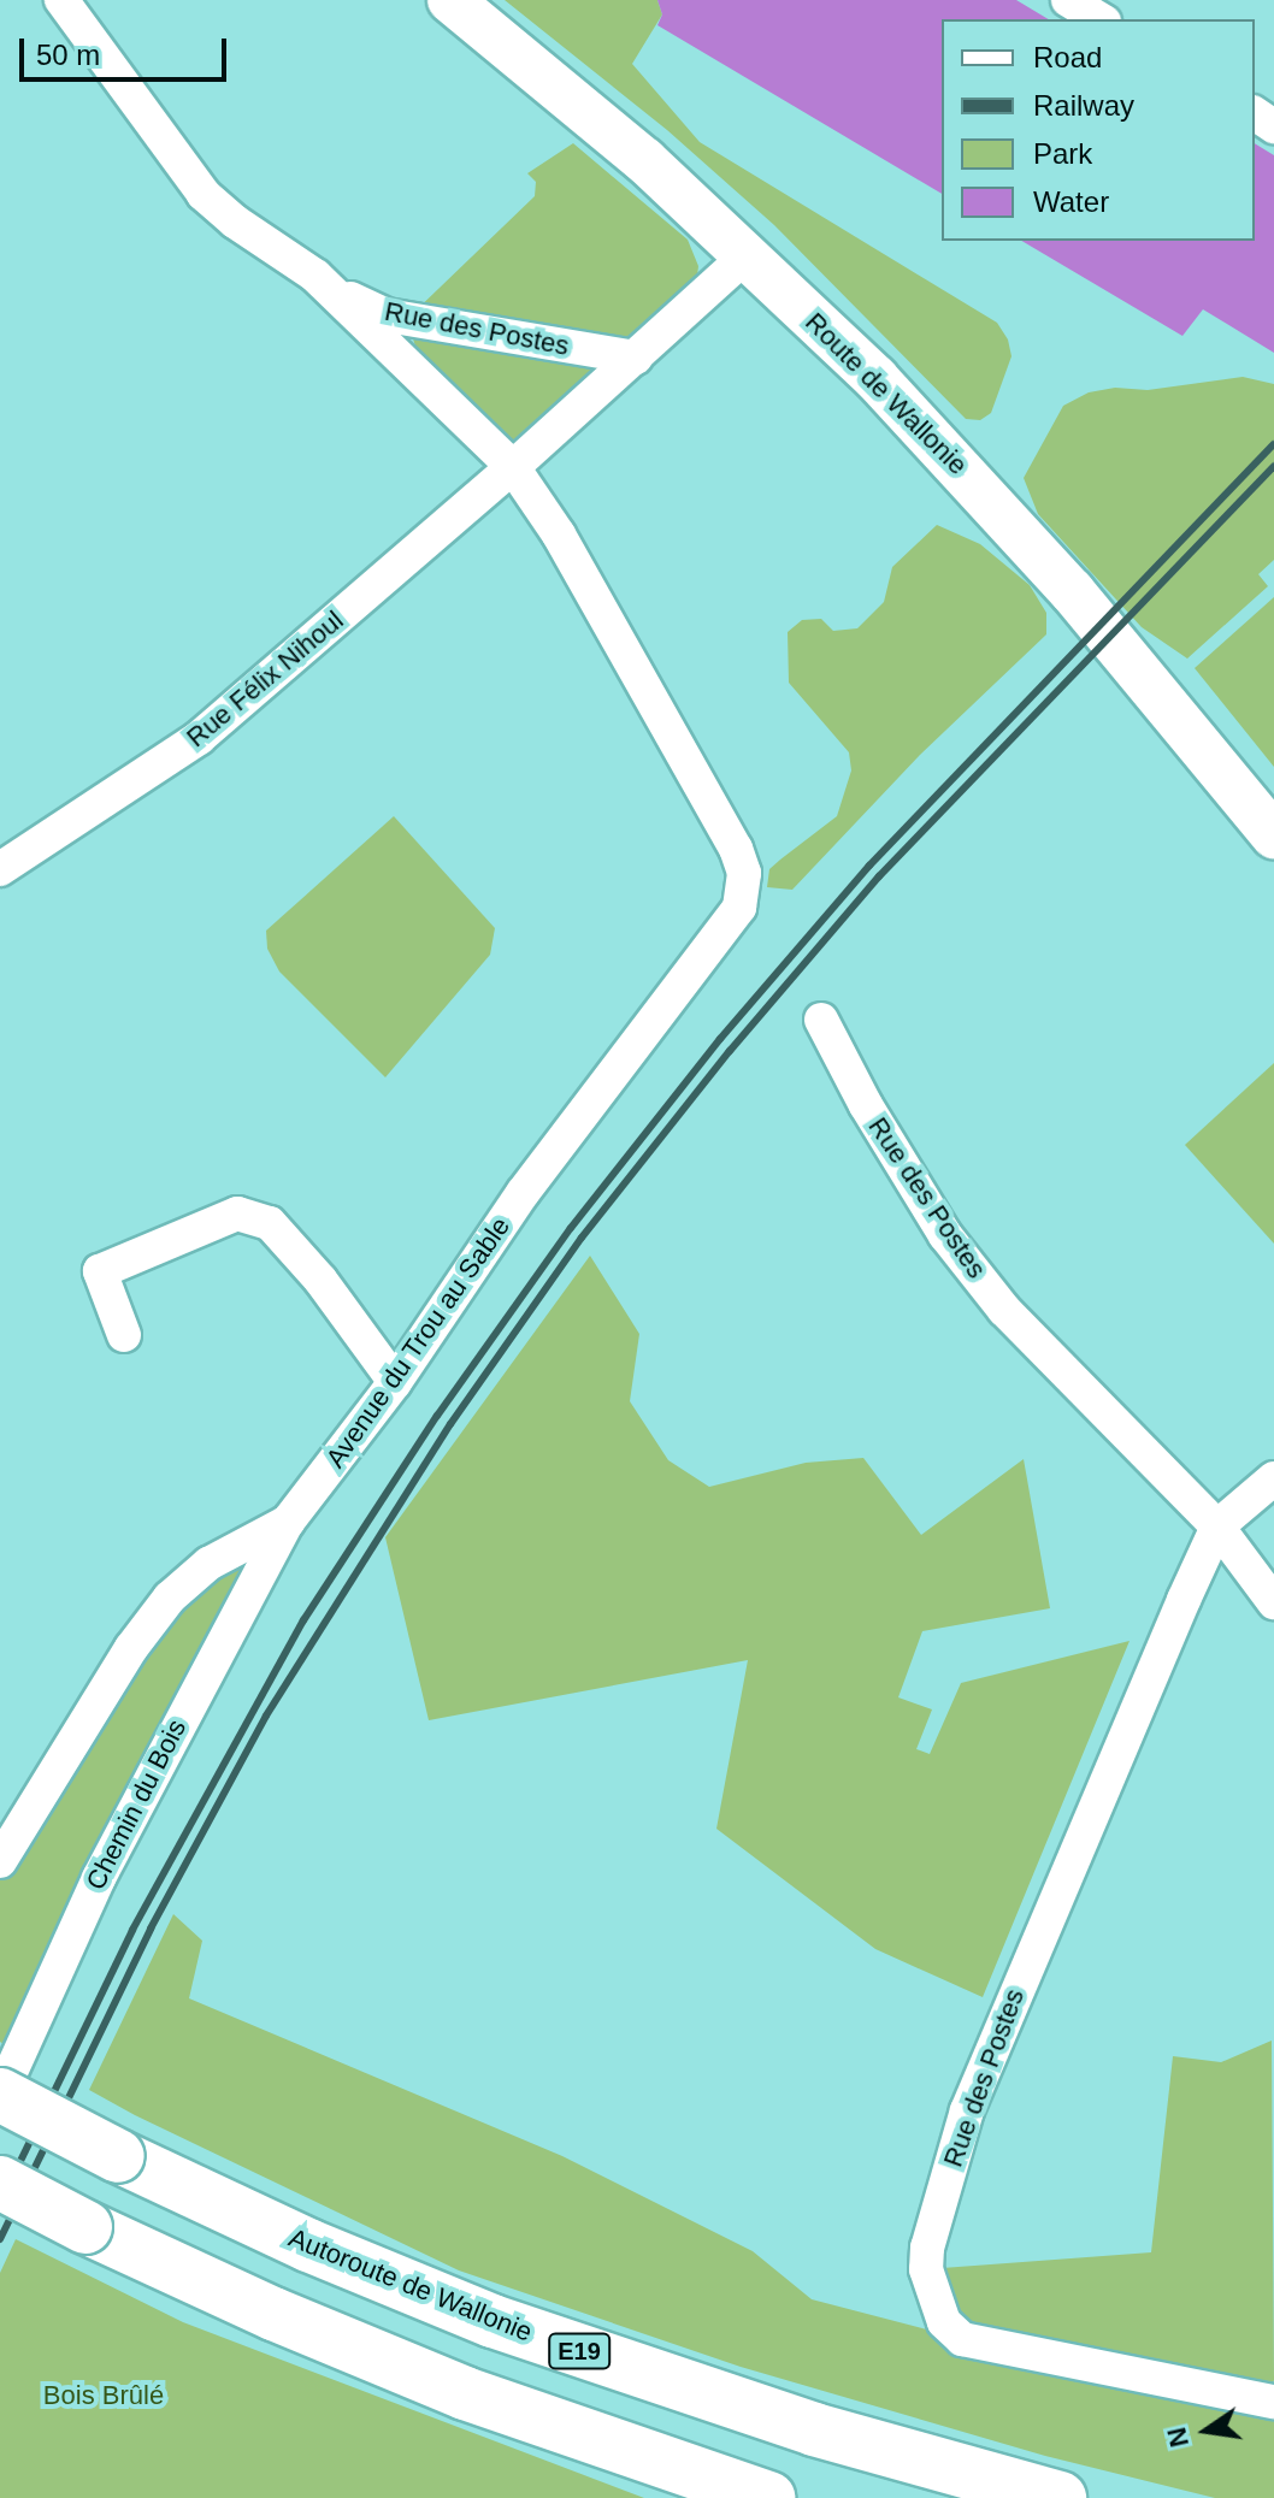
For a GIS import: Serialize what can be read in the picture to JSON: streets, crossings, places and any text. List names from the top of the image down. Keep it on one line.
{"streets":{"highway":["Autoroute de Wallonie","E19"],"main road":["Route de Wallonie"],"street":["Rue des Postes","Rue Félix Nihoul","Avenue du Trou au Sable","Chemin du Bois"]},"crossings":[["Rue des Postes","Rue Félix Nihoul"],["Rue des Postes","Avenue du Trou au Sable"],["Avenue du Trou au Sable","Chemin du Bois"],["Chemin du Bois","Autoroute de Wallonie"]],"parks":["Bois Brûlé"],"legend":["Road","Railway","Park","Water"],"scale_bar":"50 m","north":"left"}
